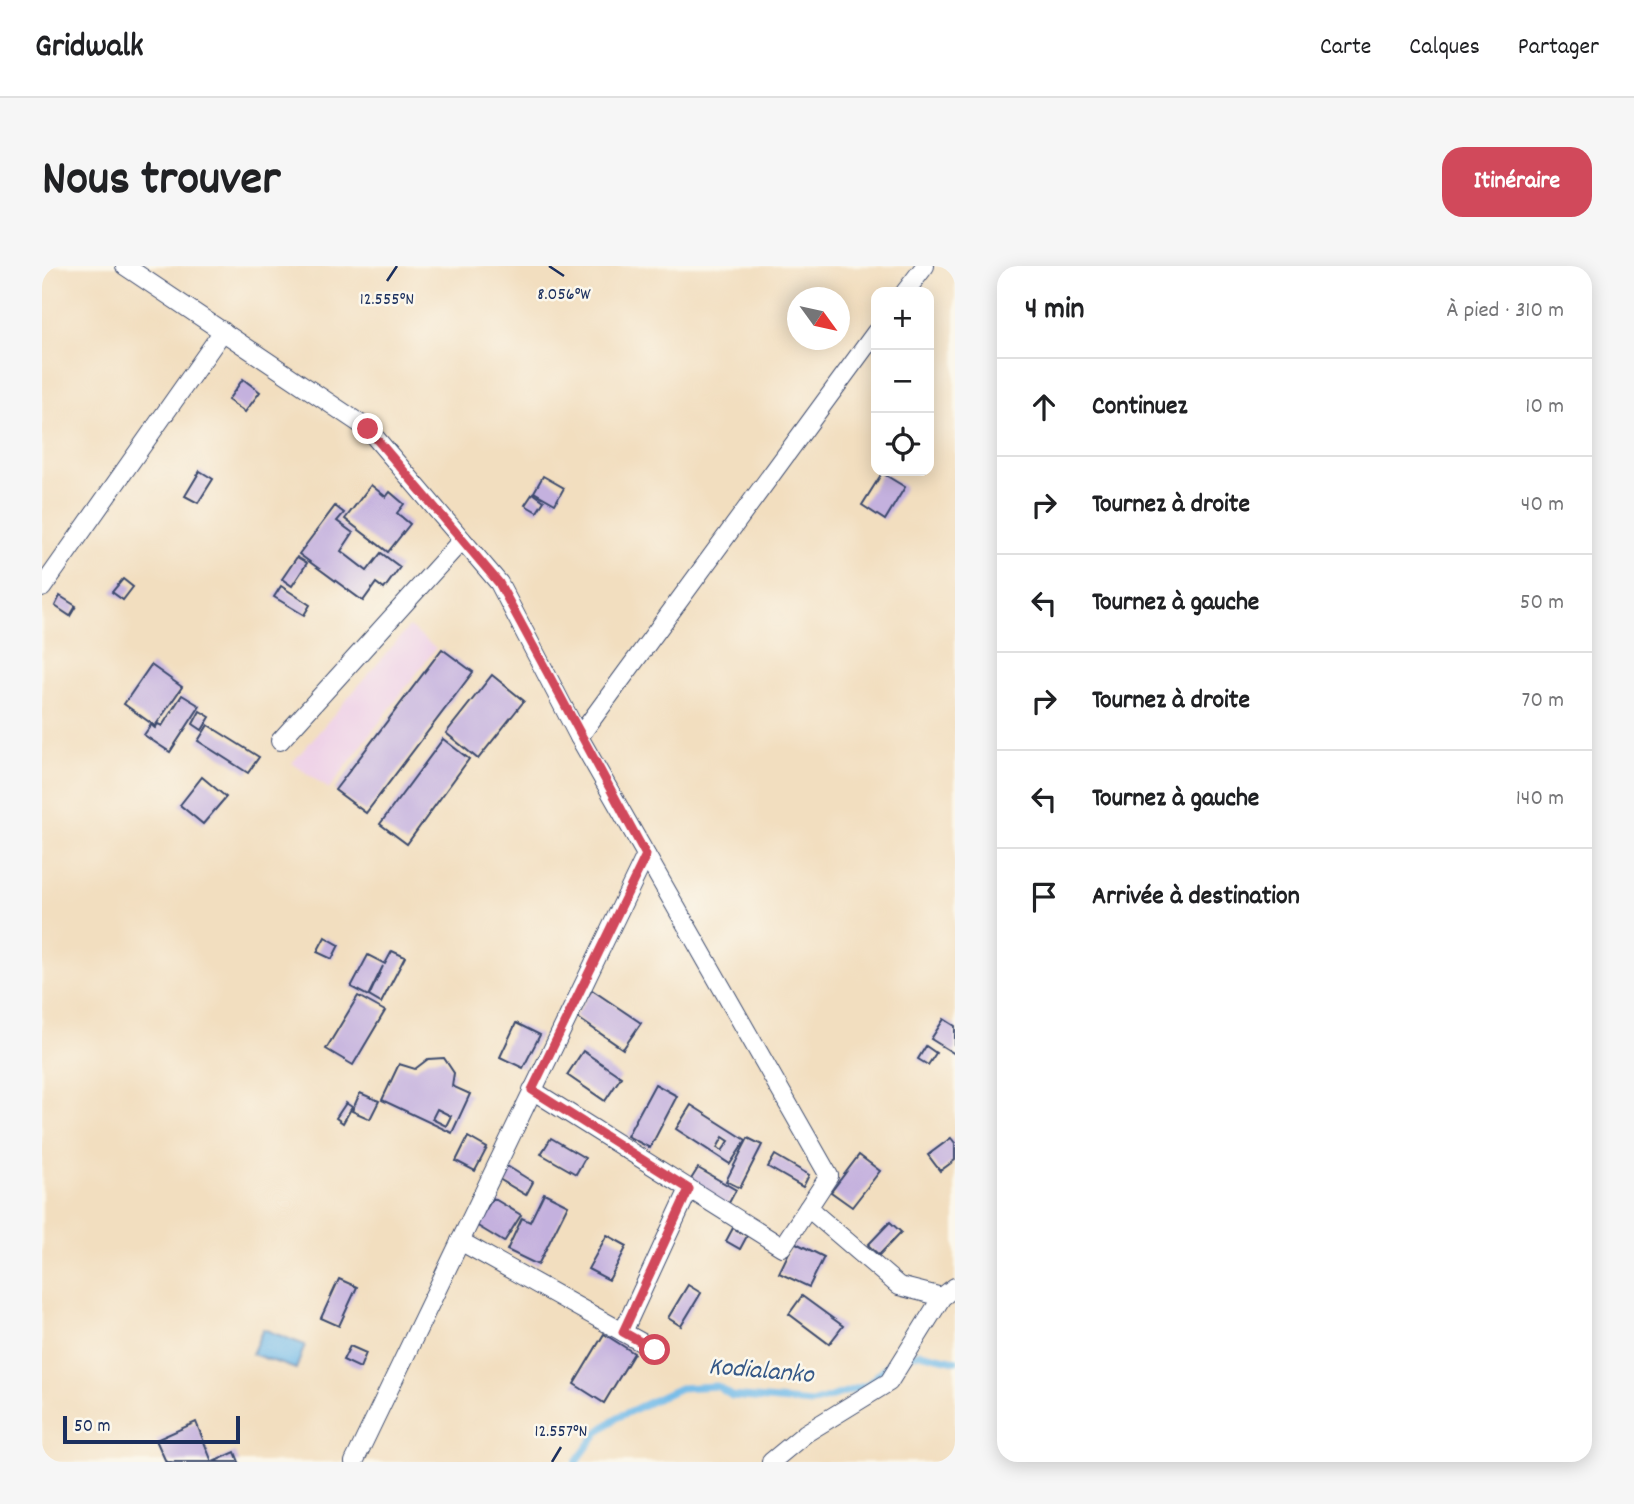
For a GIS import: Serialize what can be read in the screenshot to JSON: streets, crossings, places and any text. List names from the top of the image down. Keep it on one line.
{"water":["Kodialanko"],"scale_bar":"50 m","north":"bottom right","page":{"header":"Gridwalk","nav":["Carte","Calques","Partager"],"title":"Nous trouver","buttons":"Itinéraire","heading":["4 min","À pied · 310 m"],"map_buttons":["+","−"],"list":[["Continuez","10 m"],["Tournez à droite","40 m"],["Tournez à gauche","50 m"],["Tournez à droite","70 m"],["Tournez à gauche","140 m"],"Arrivée à destination"],"scale":"50 m"},"coordinates":["8.056°W","12.555°N","12.557°N"]}
